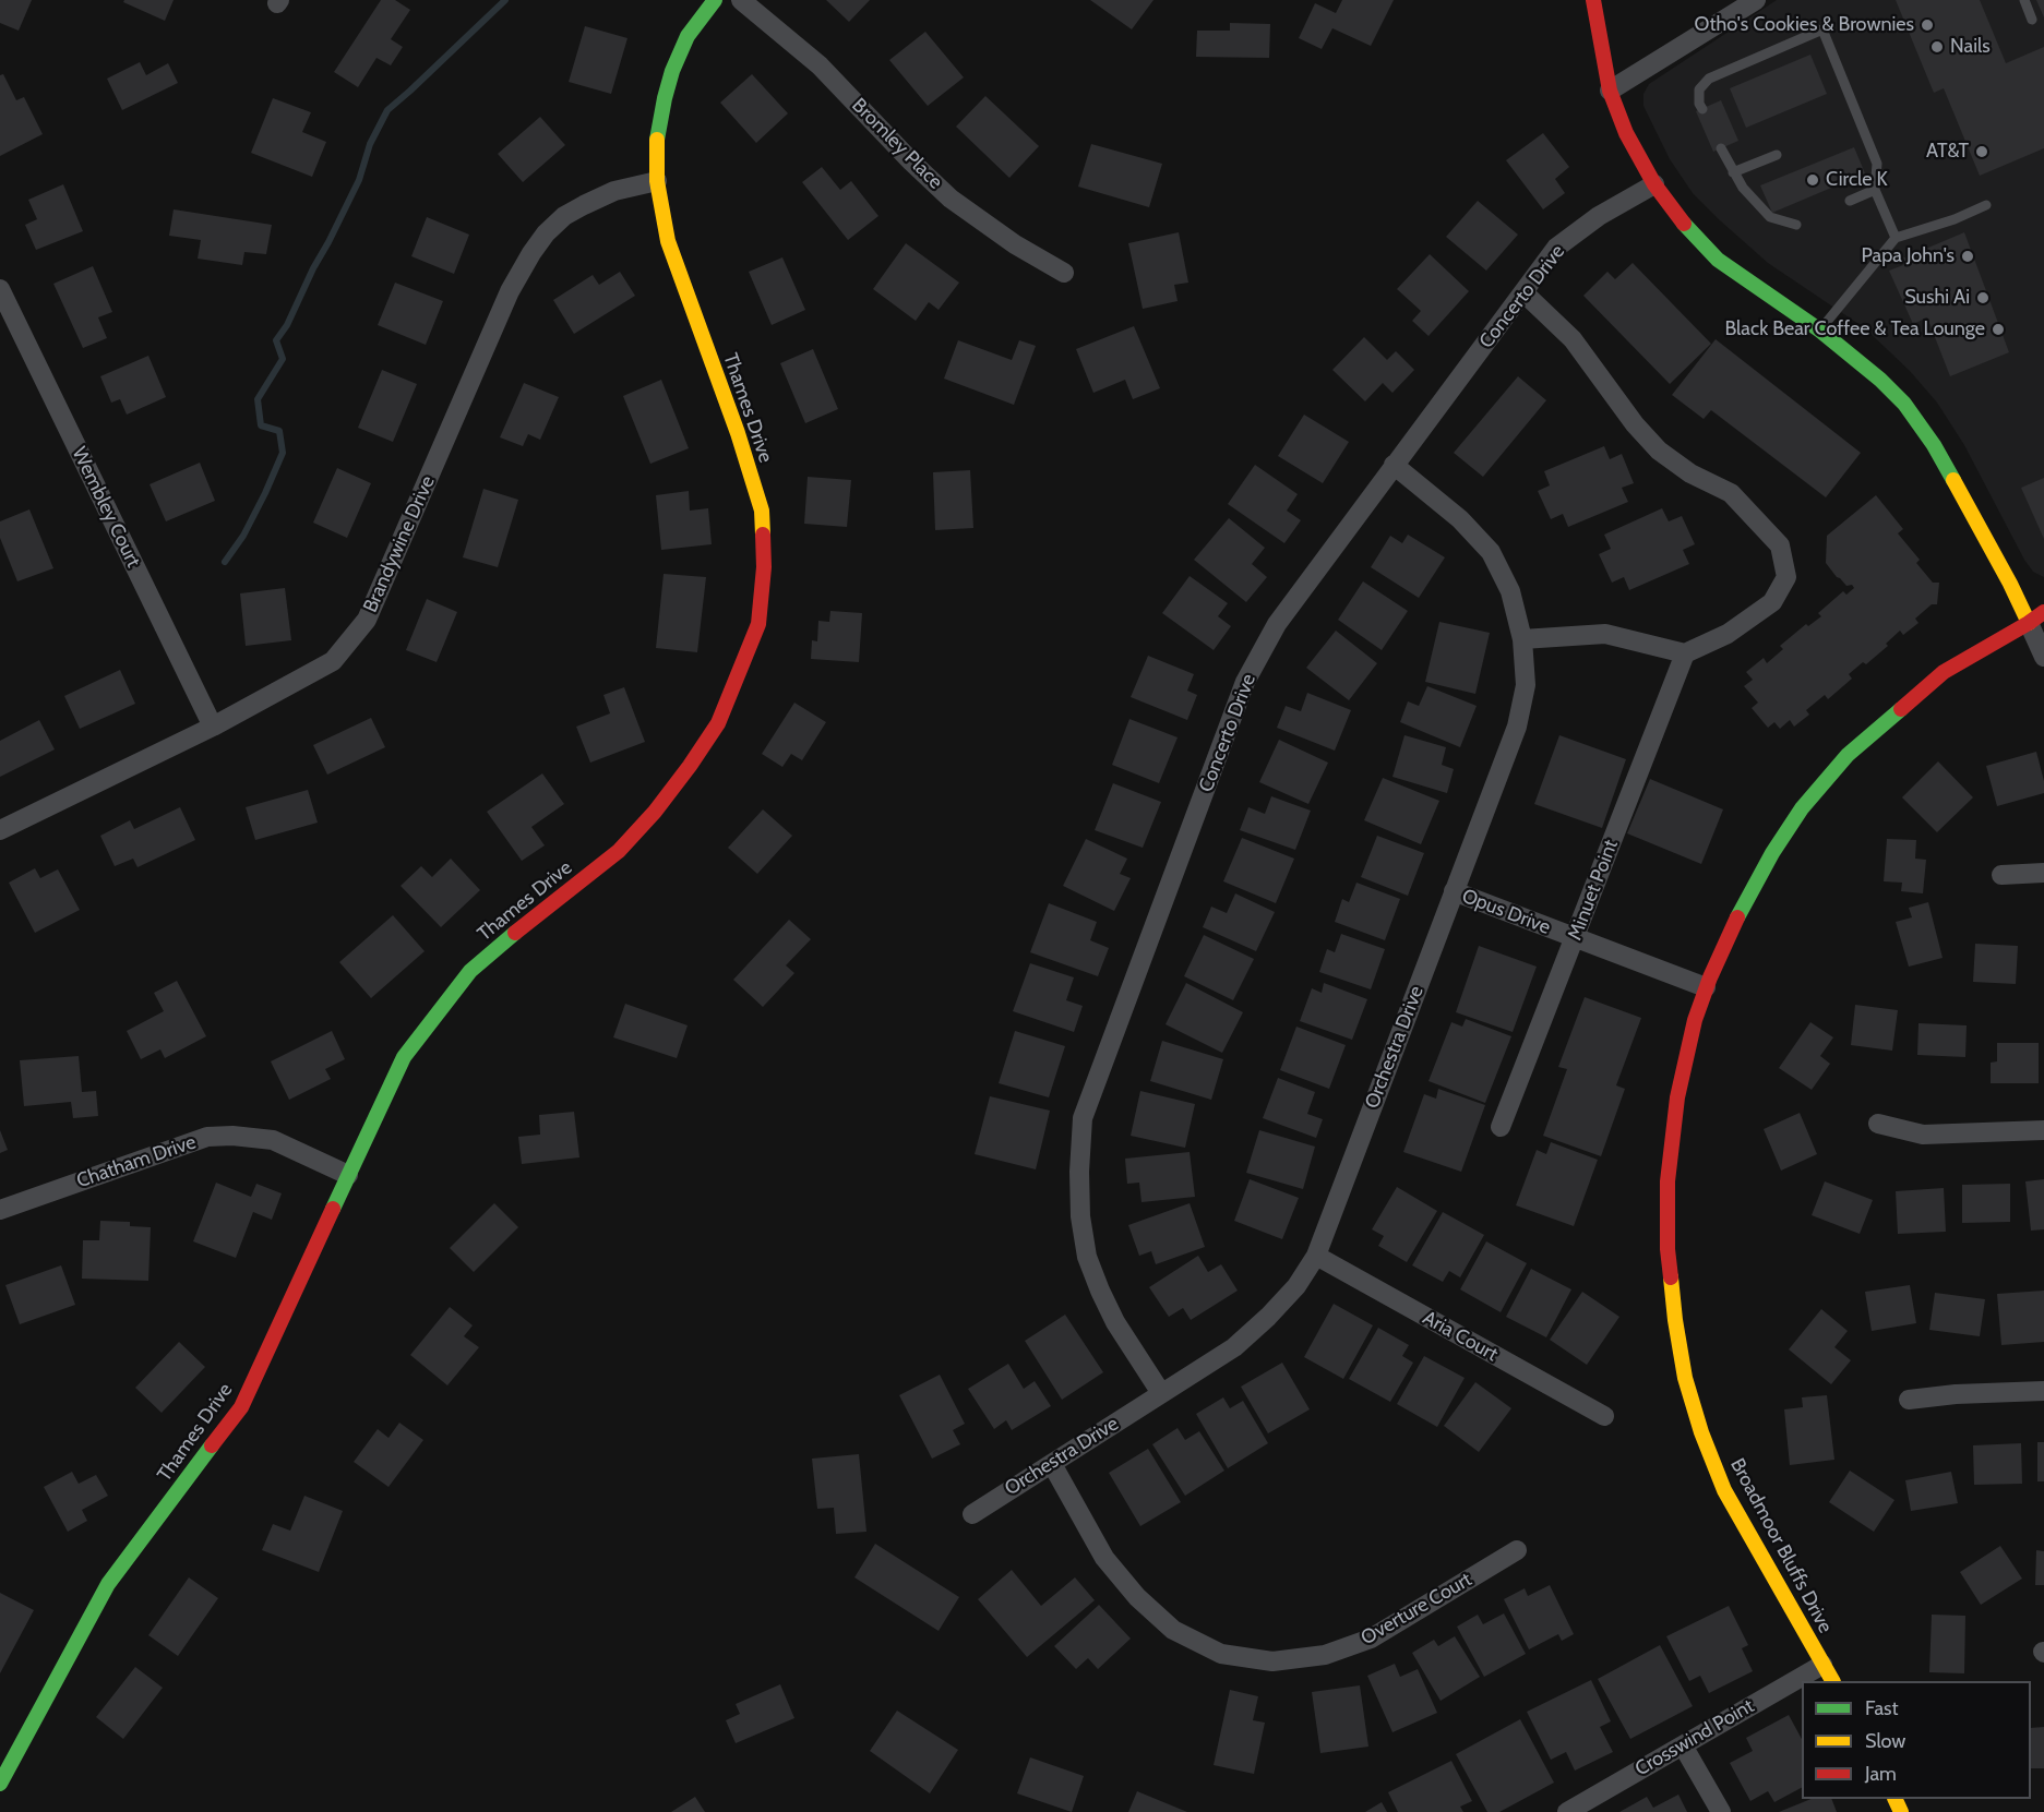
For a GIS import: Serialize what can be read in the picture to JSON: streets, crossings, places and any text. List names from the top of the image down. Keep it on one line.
{"streets":{"street":["Bromley Place","Concerto Drive","Thames Drive","Wembley Court","Brandywine Drive","Minuet Point","Opus Drive","Orchestra Drive","Chatham Drive","Aria Court","Broadmoor Bluffs Drive","Overture Court","Crosswind Point"]},"crossings":[["Concerto Drive","Orchestra Drive"],["Thames Drive","Brandywine Drive"],["Thames Drive","Chatham Drive"],["Wembley Court","Brandywine Drive"],["Minuet Point","Opus Drive"],["Opus Drive","Orchestra Drive"],["Opus Drive","Broadmoor Bluffs Drive"],["Orchestra Drive","Aria Court"],["Orchestra Drive","Overture Court"],["Broadmoor Bluffs Drive","Crosswind Point"]],"places":["Otho's Cookies & Brownies","Nails","AT&T","Circle K","Papa John's","Sushi Ai","Black Bear Coffee & Tea Lounge"],"legend":["Fast","Slow","Jam"]}
